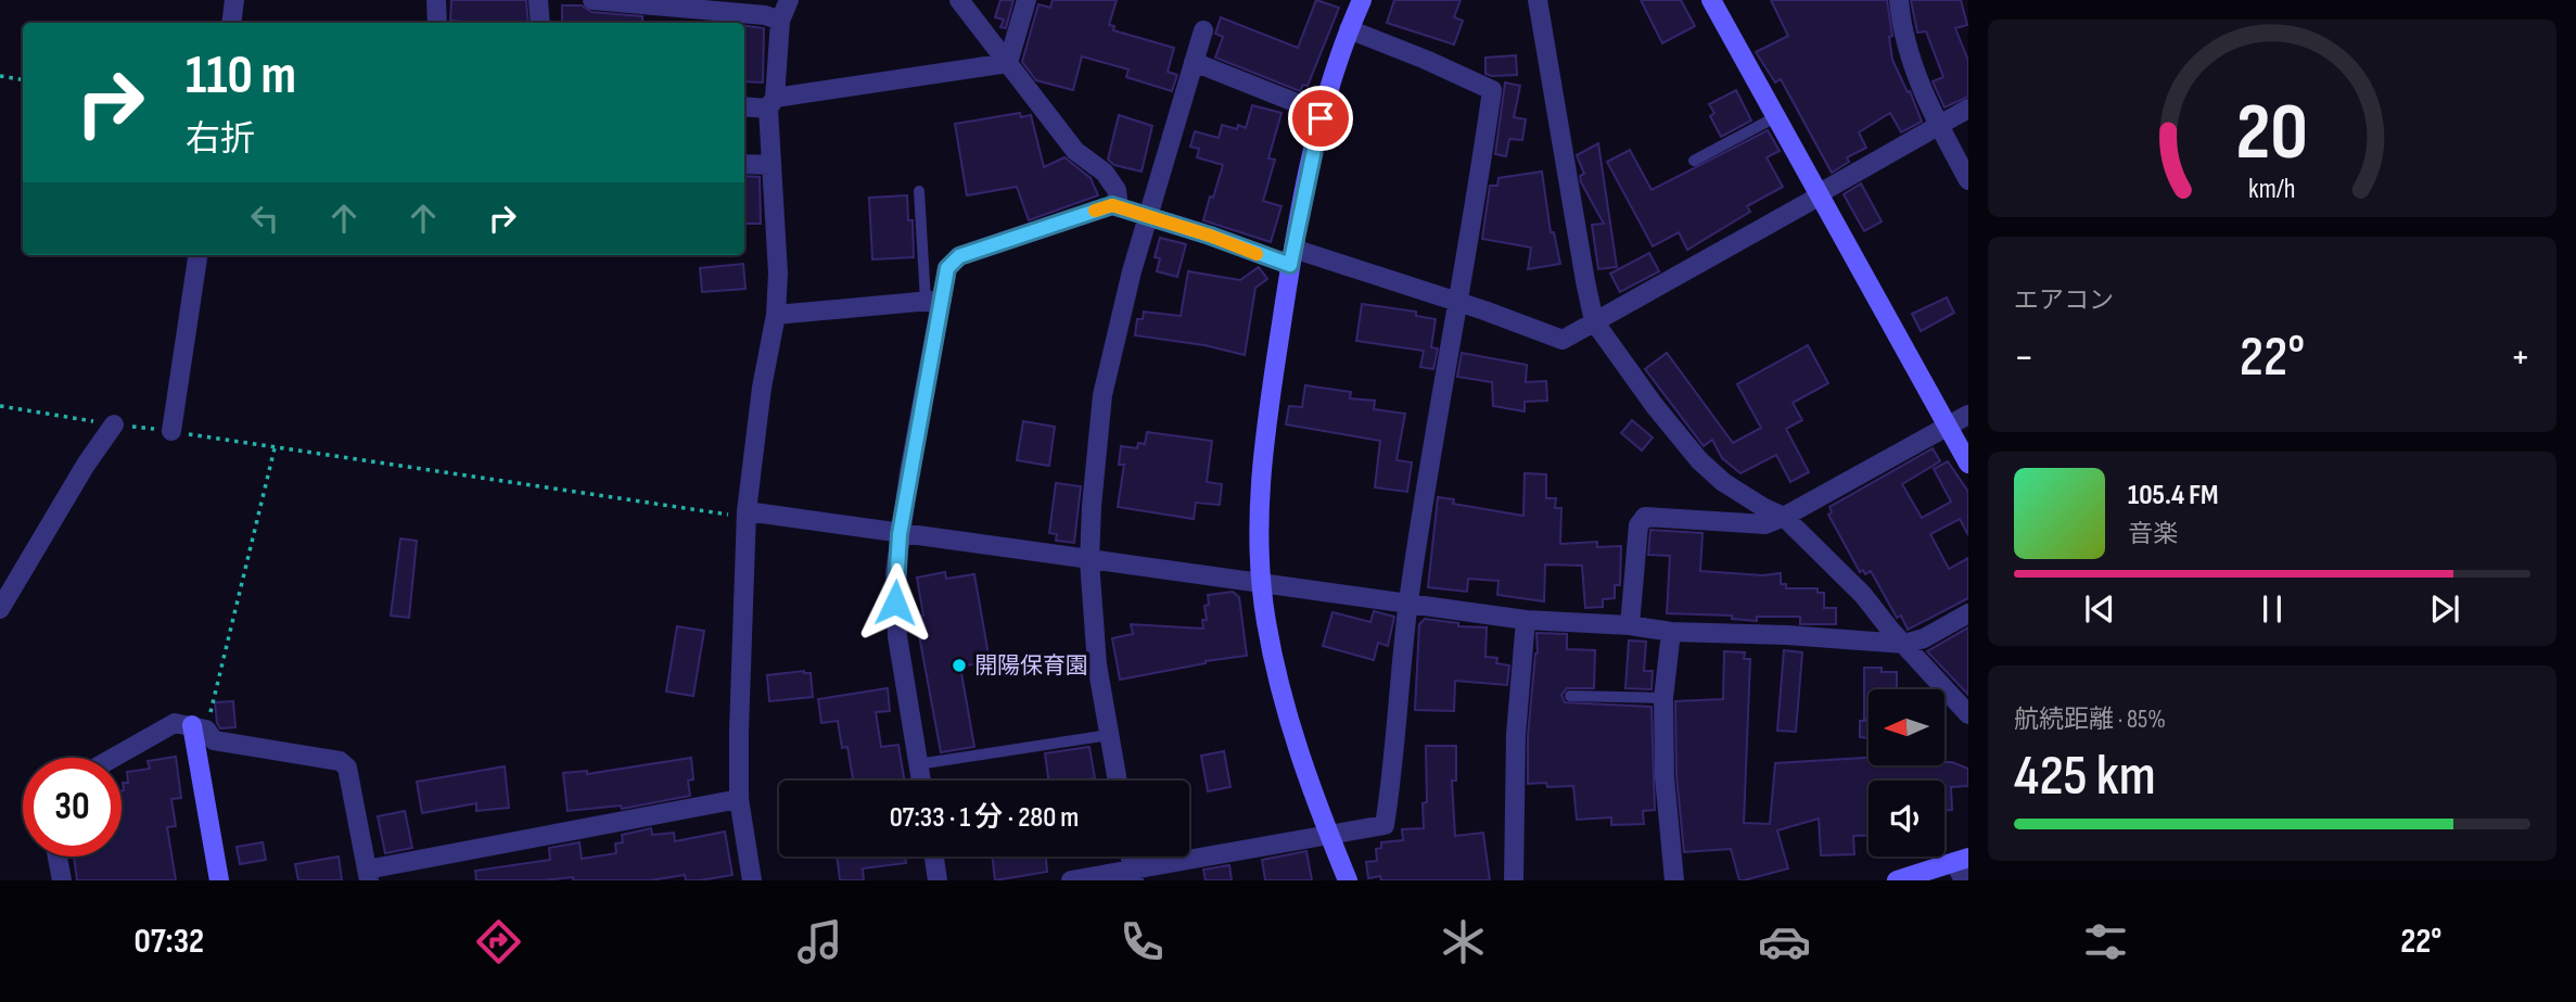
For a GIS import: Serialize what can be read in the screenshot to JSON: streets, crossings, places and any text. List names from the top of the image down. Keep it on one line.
{"places":["開陽保育園"],"north":"left","page":{"turn":["110 m","右折"],"tile":["エアコン",["航続距離 · 85%","425 km"]],"heat":["−","22°","+"],"song":["105.4 FM","音楽"],"limit":"30","trip":"07:33 · 1 分 · 280 m","tabs":["07:32","22°"],"gauge":["20","km/h"]}}
